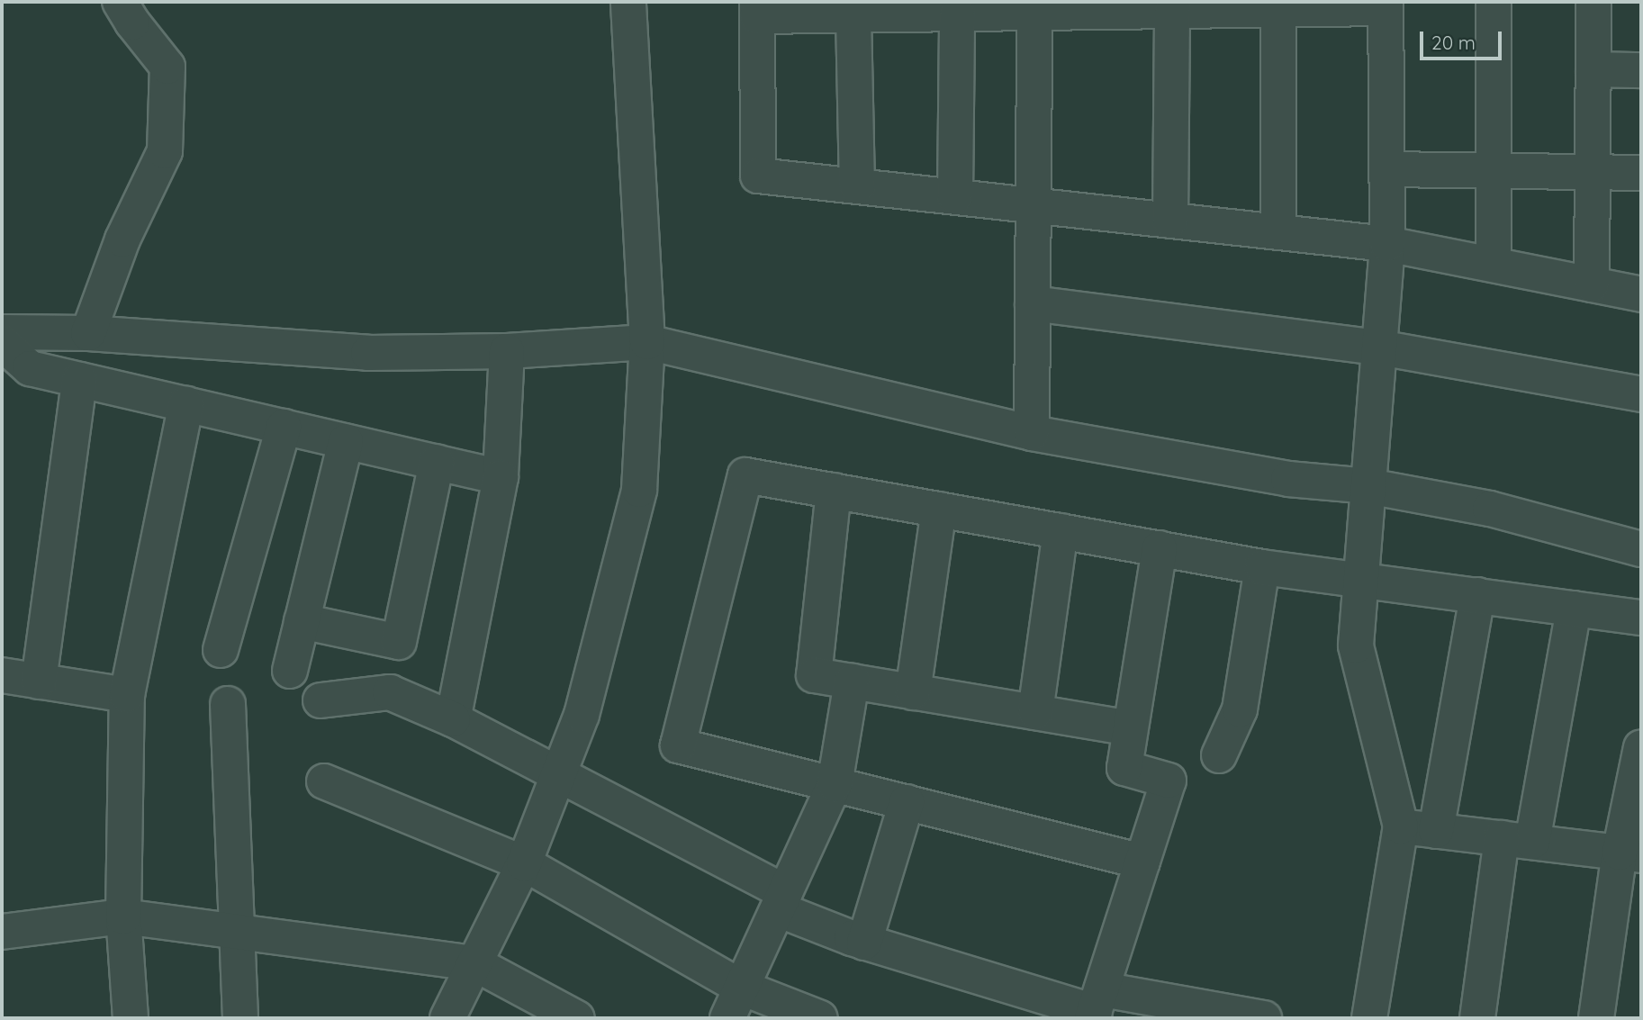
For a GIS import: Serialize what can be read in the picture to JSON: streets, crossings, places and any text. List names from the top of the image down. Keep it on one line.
{"scale_bar":"20 m"}
